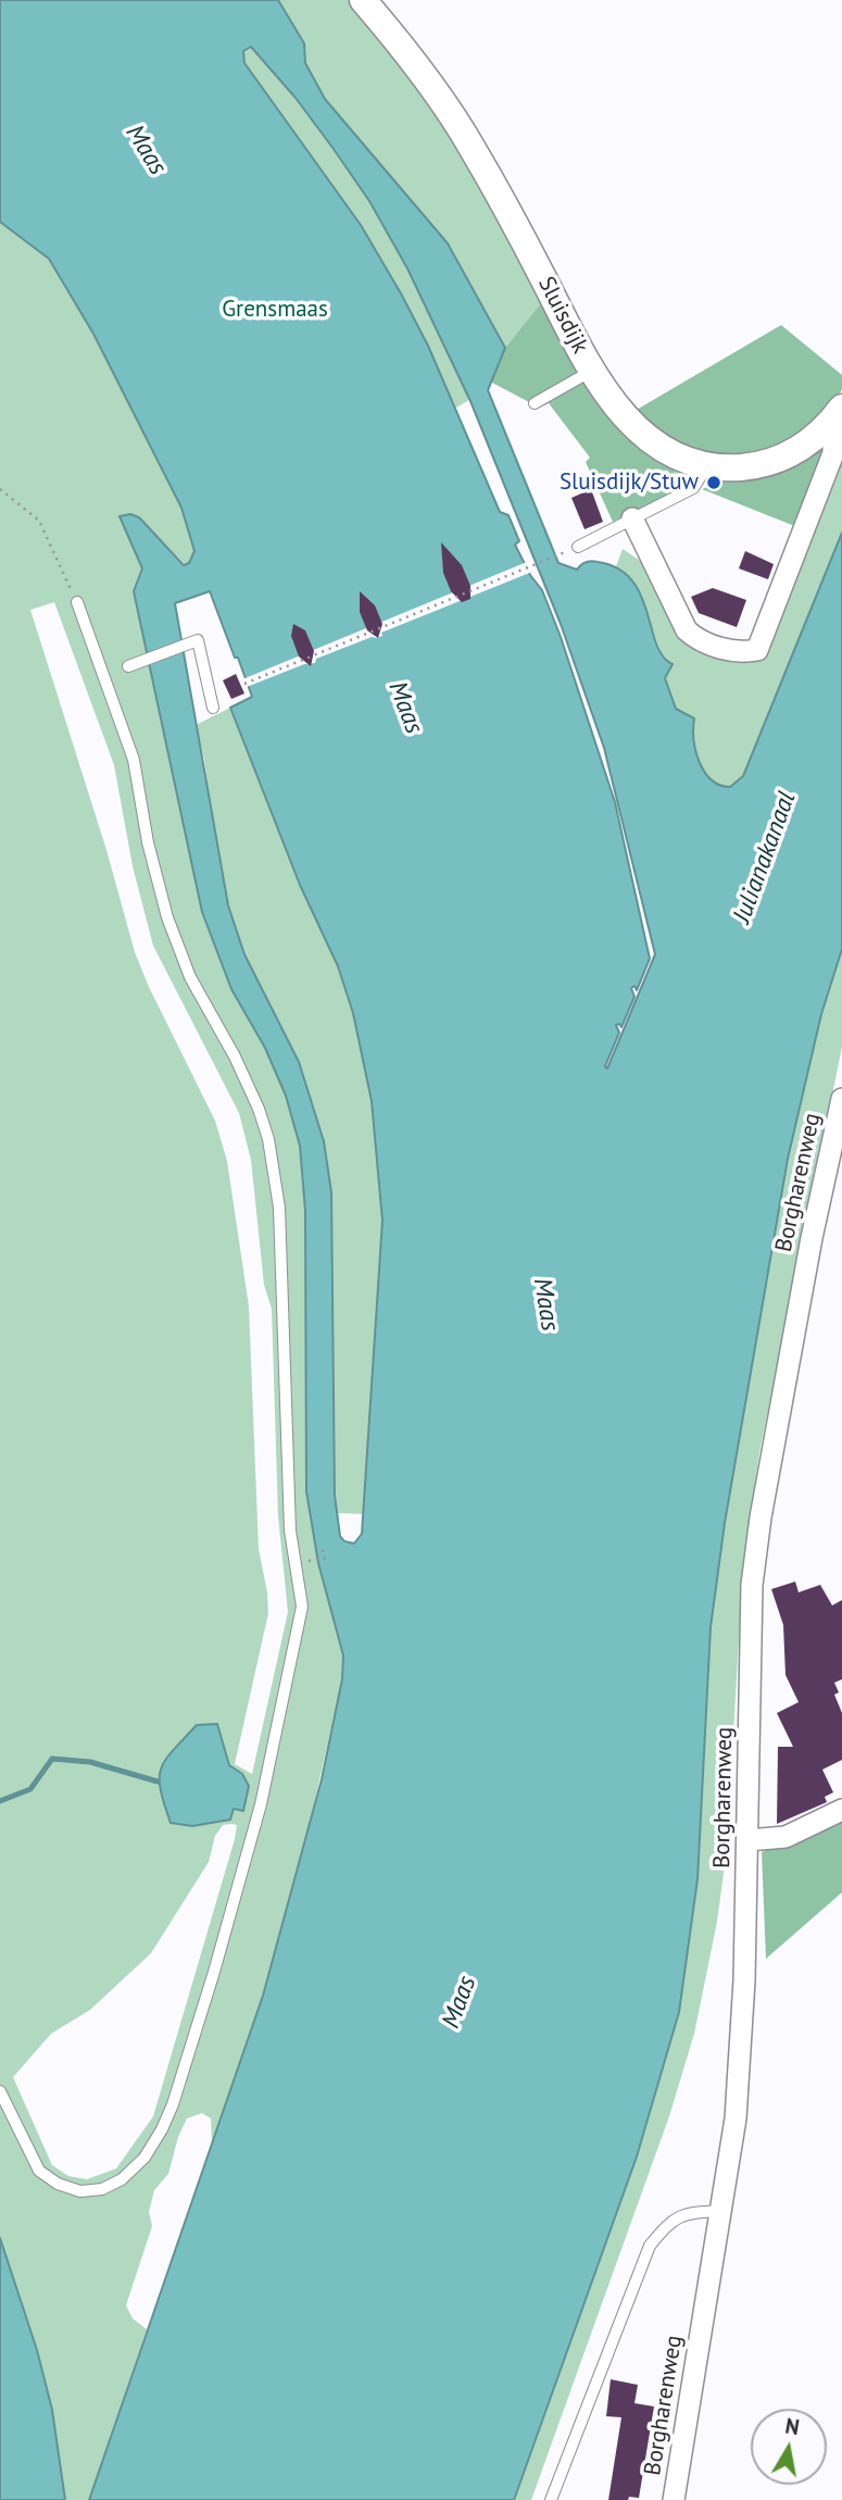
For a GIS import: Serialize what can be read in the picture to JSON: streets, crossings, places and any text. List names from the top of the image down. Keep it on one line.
{"streets":{"street":["Sluisdijk","Borgharenweg"]},"water":["Maas","Julianakanaal"],"parks":["Grensmaas"],"places":["Sluisdijk/Stuw"],"north":"top"}
